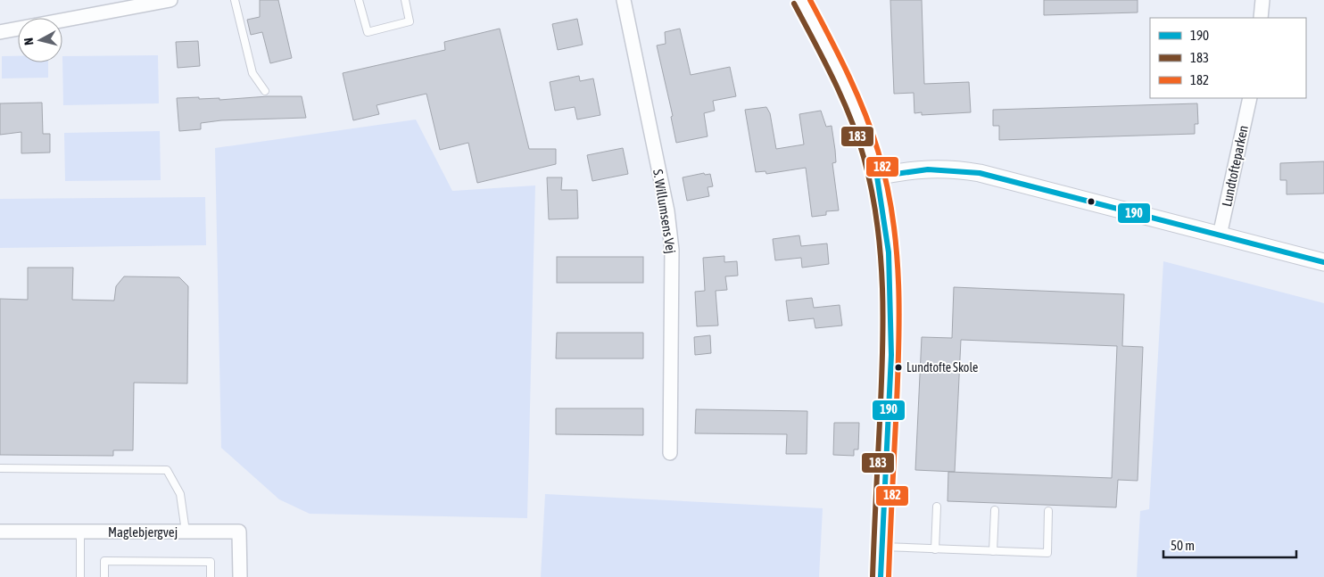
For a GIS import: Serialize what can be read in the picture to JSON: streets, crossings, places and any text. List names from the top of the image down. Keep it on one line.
{"streets":{"street":["Lundtofteparken","S. Willumsens Vej","Maglebjergvej"]},"places":["Lundtofte Skole"],"lines":["transit line 182","transit line 183","transit line 190"],"legend":["190","183","182"],"scale_bar":"50 m","north":"left"}
